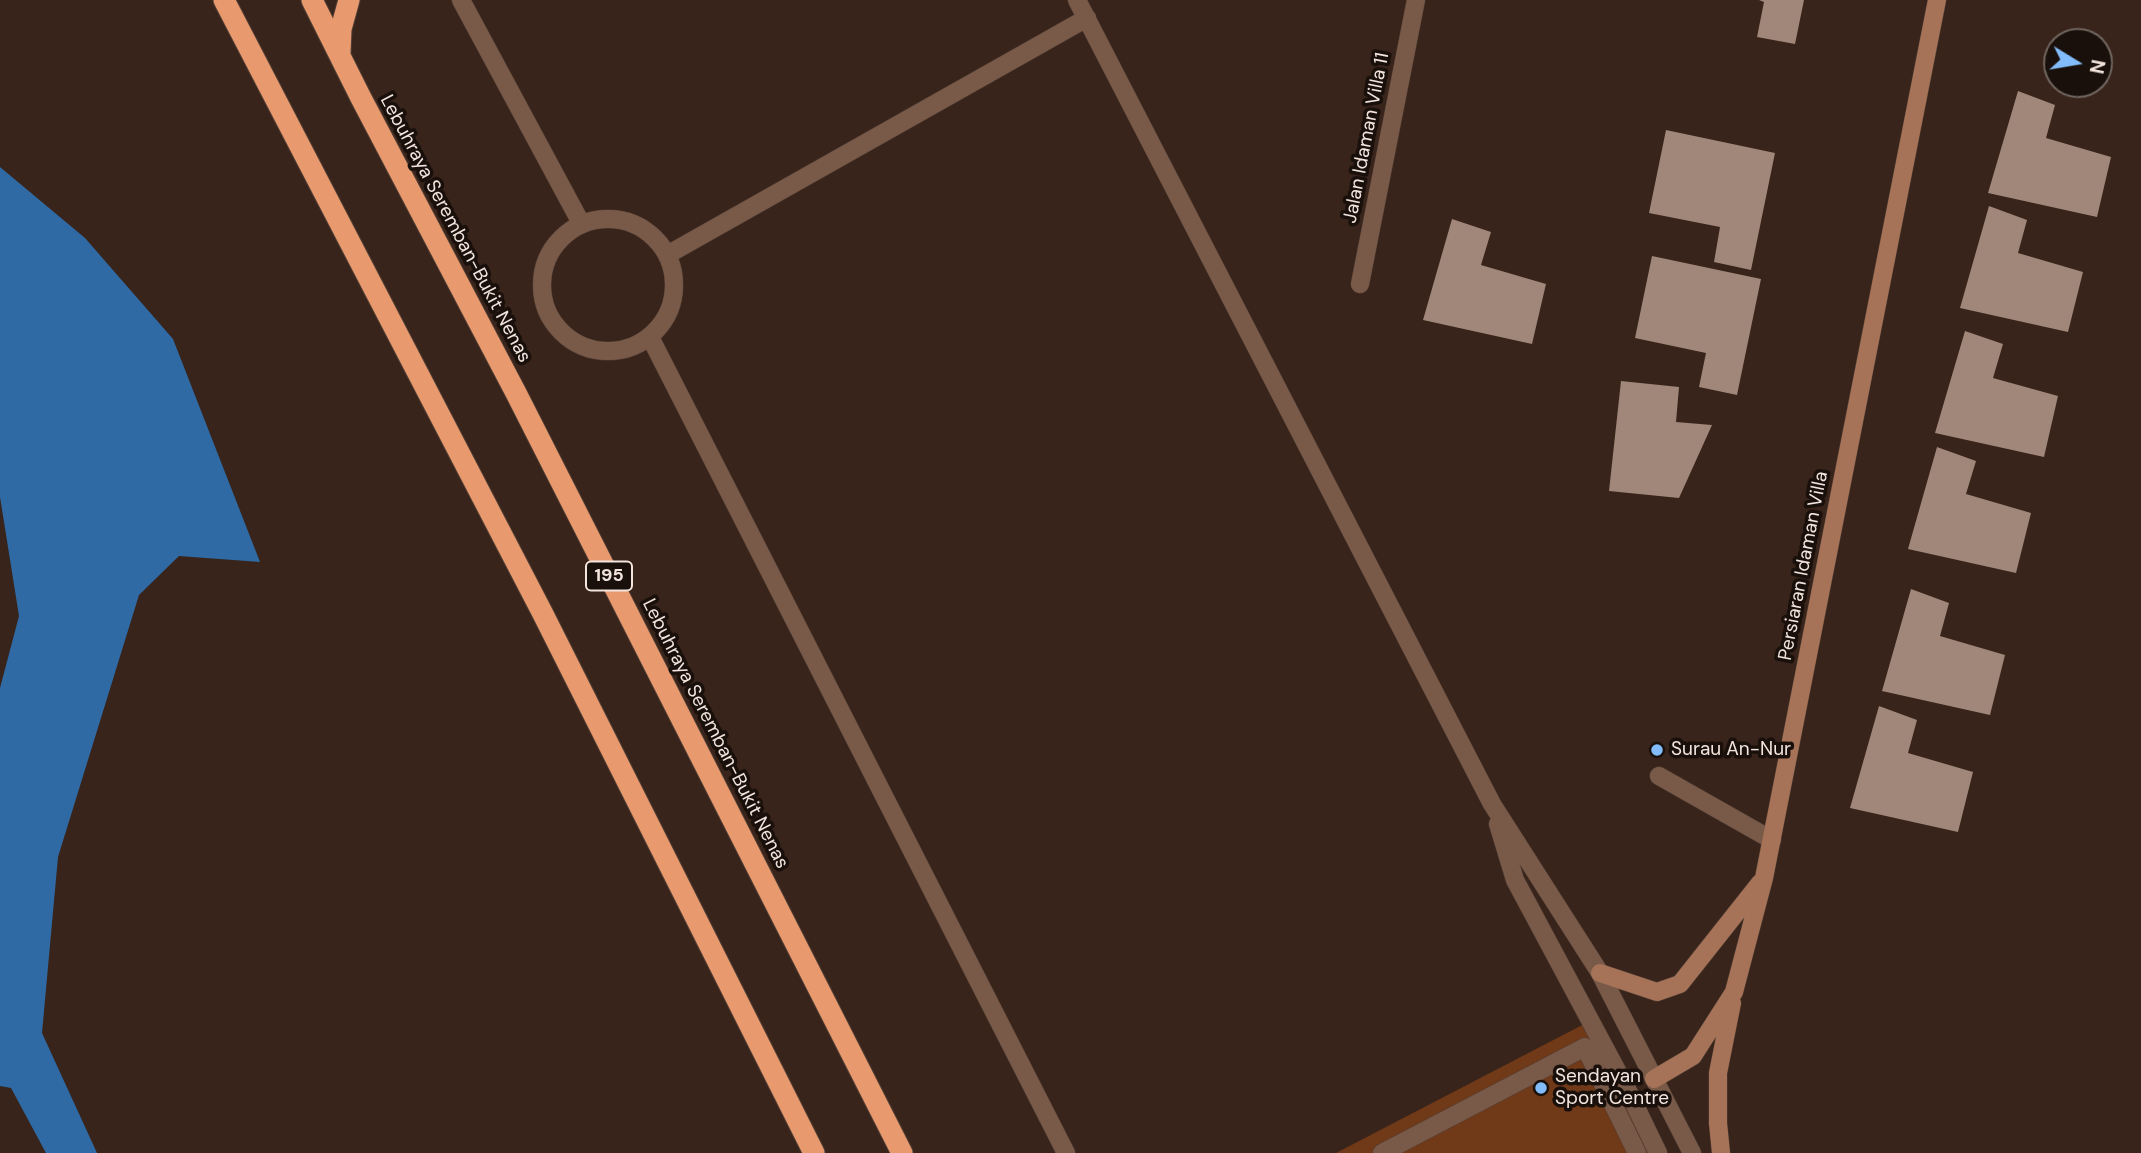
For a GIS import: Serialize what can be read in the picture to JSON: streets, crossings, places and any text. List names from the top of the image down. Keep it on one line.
{"streets":{"highway":["Lebuhraya Seremban-Bukit Nenas","195"],"street":["Jalan Idaman Villa 11","Persiaran Idaman Villa"]},"places":["Surau An-Nur","Sendayan Sport Centre"],"north":"right"}
